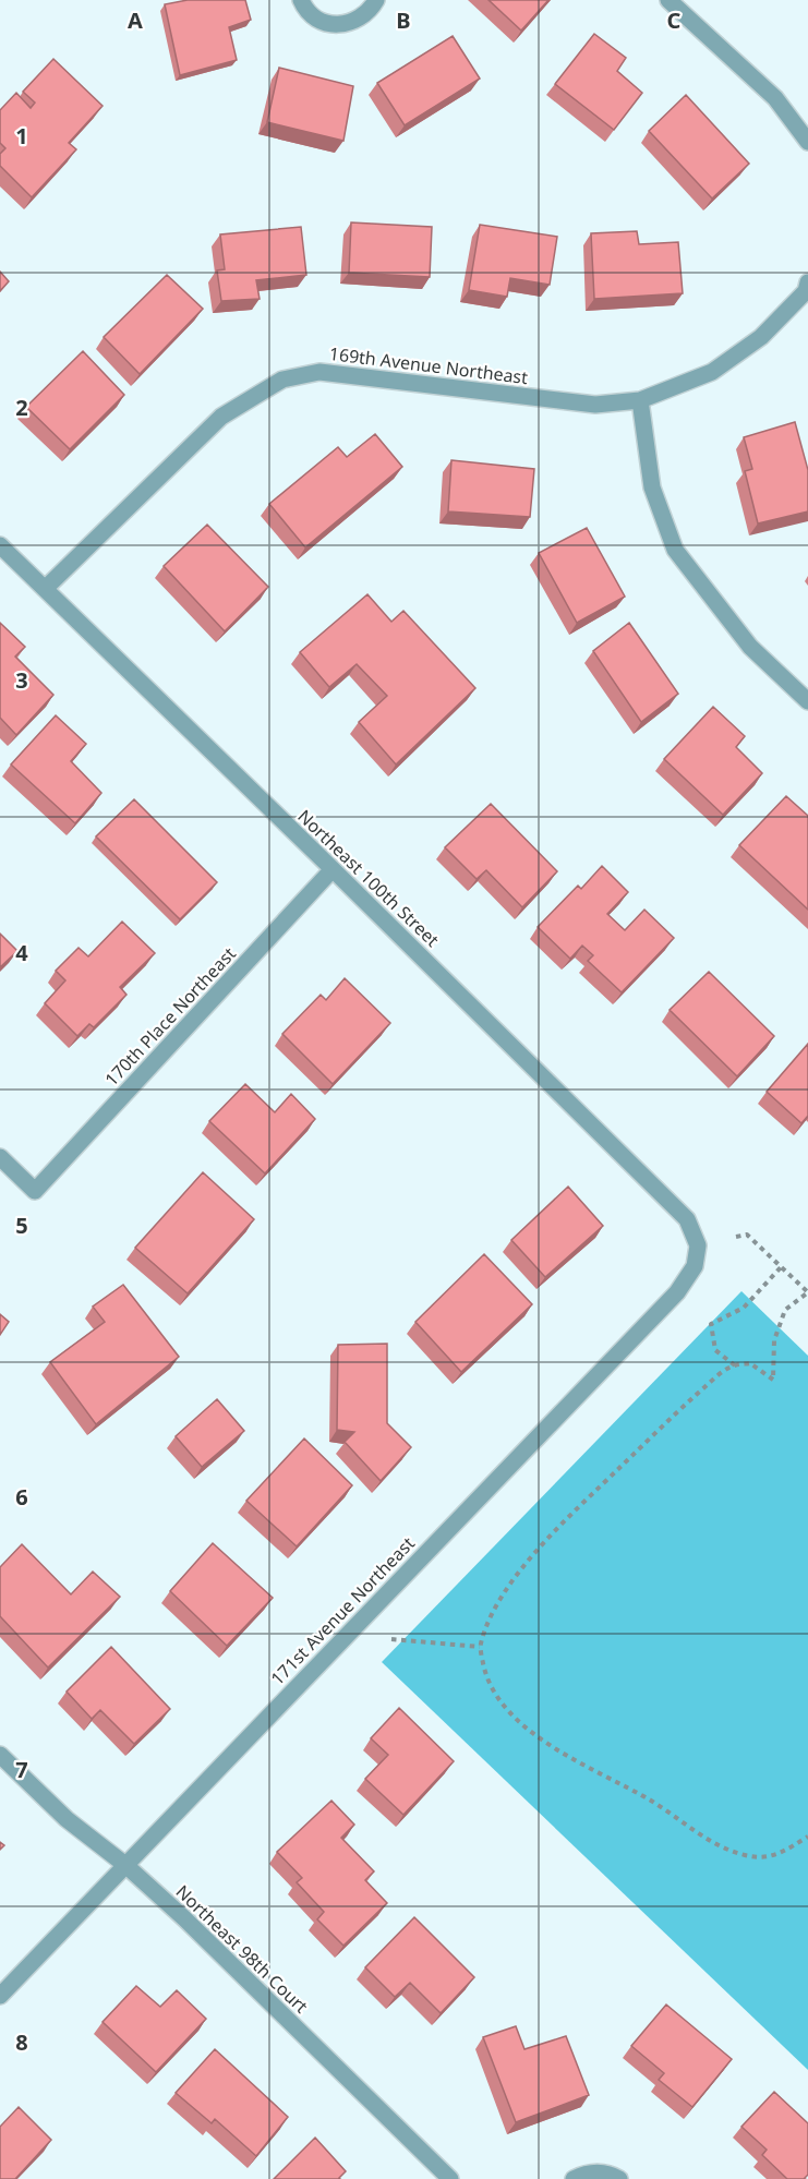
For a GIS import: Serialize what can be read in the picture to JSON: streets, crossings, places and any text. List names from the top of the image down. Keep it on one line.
{"streets":{"street":["169th Avenue Northeast","Northeast 100th Street","170th Place Northeast","171st Avenue Northeast","Northeast 98th Court"]},"crossings":[["169th Avenue Northeast","Northeast 100th Street"],["Northeast 100th Street","170th Place Northeast"],["Northeast 100th Street","171st Avenue Northeast"],["171st Avenue Northeast","Northeast 98th Court"]],"grid":{"columns":["A","B","C"],"rows":["1","2","3","4","5","6","7","8"]}}
